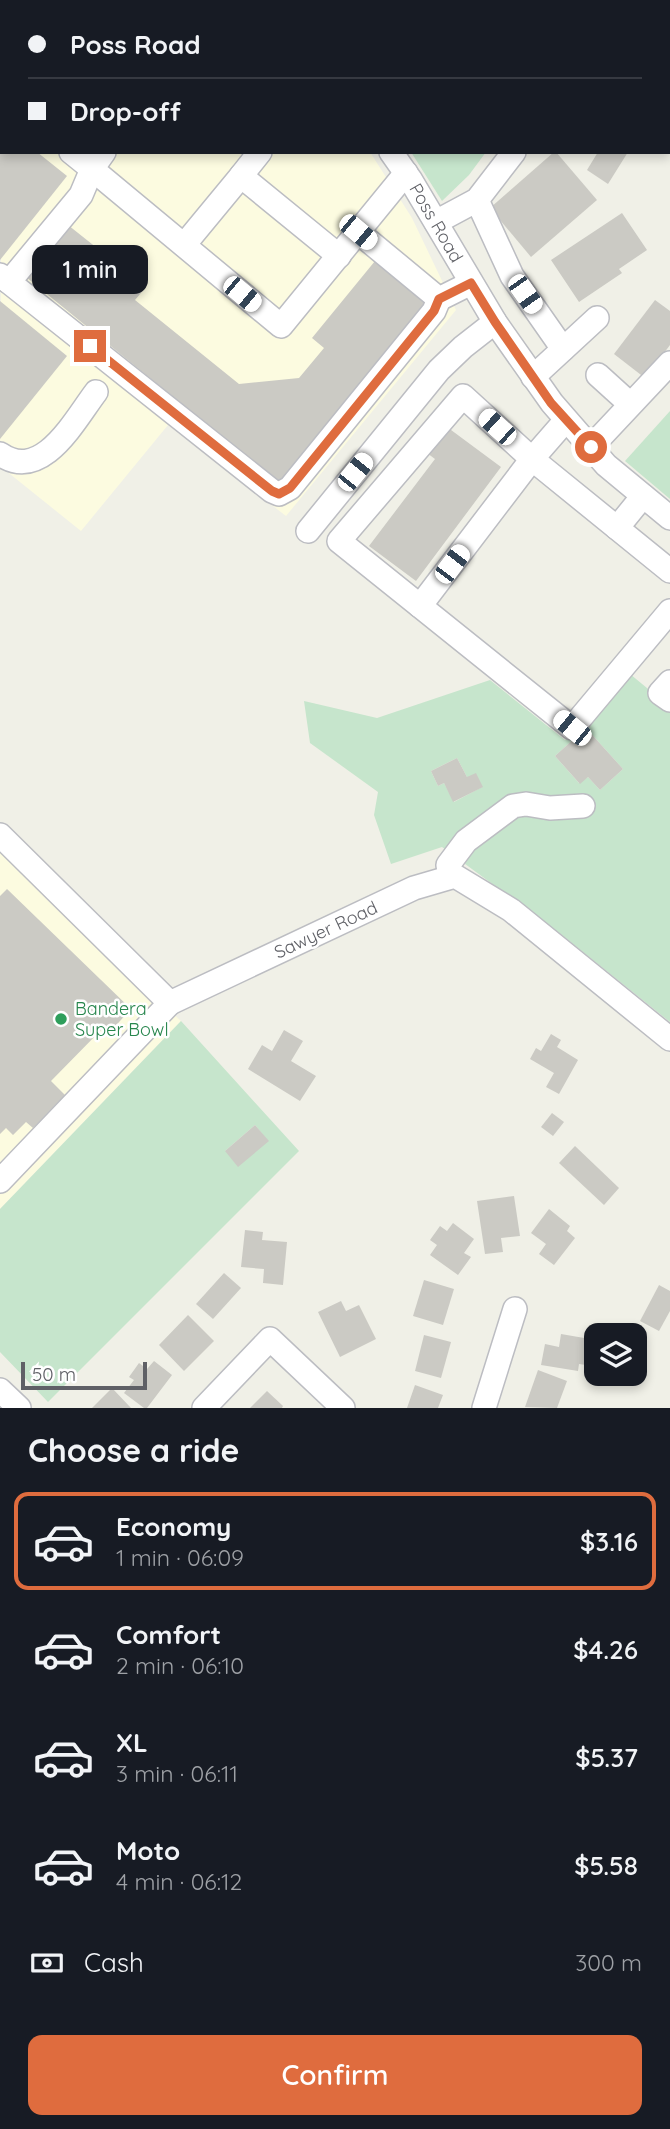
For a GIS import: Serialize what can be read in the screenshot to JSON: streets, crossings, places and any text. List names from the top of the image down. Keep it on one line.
{"streets":{"street":["Poss Road","Sawyer Road"]},"places":["Bandera Super Bowl"],"scale_bar":"50 m","page":{"banner":["Poss Road","Drop-off"],"bubble":"1 min","scale":"50 m","heading":"Choose a ride","list":[{"name":"Economy","note":"1 min · 06:09","value":"$3.16"},{"name":"Comfort","note":"2 min · 06:10","value":"$4.26"},{"name":"XL","note":"3 min · 06:11","value":"$5.37"},{"name":"Moto","note":"4 min · 06:12","value":"$5.58"}],"pay":["Cash","300 m"],"buttons":"Confirm"}}
